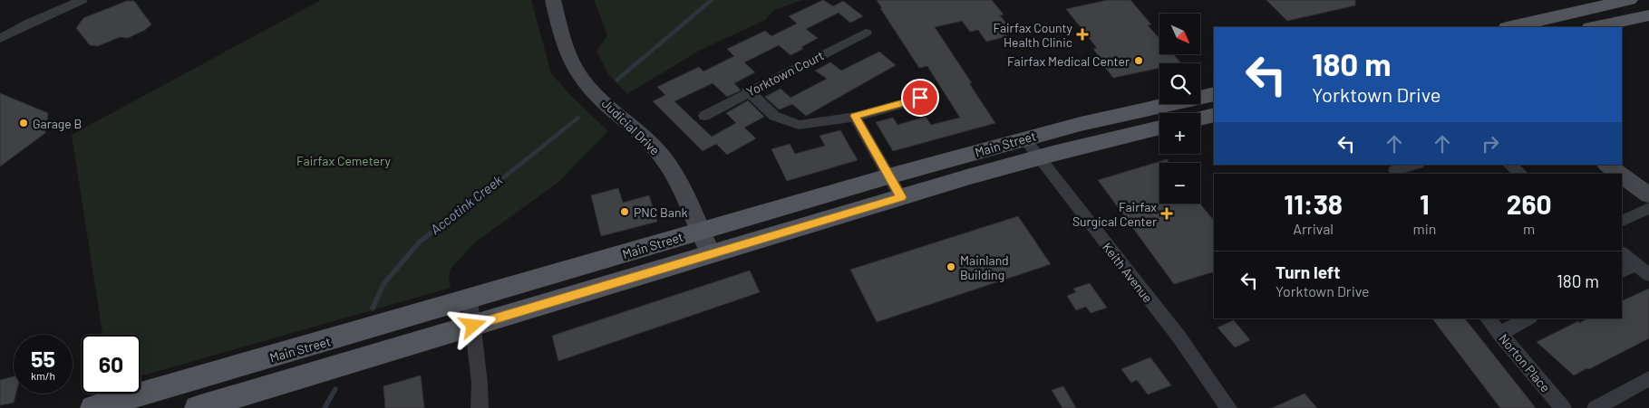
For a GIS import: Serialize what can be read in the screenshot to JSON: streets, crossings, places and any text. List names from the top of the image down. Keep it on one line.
{"streets":{"main road":["Main Street"],"street":["Yorktown Court","Judicial Drive","Keith Avenue","Norton Place"]},"crossings":[["Judicial Drive","Main Street"],["Main Street","Keith Avenue"]],"water":["Accotink Creek"],"parks":["Fairfax Cemetery"],"places":{"health":["Fairfax County Health Clinic","Fairfax Surgical Center"],"other":["Fairfax Medical Center","Garage B","PNC Bank","Mainland Building"]},"north":"bottom right","page":{"map_buttons":["+","−"],"turn":["180 m","Yorktown Drive"],"eta":["11:38","Arrival","1","min","260","m"],"list":[{"name":"Turn left","note":"Yorktown Drive","value":"180 m"}],"speed":"55 km/h","limit":"60"}}
